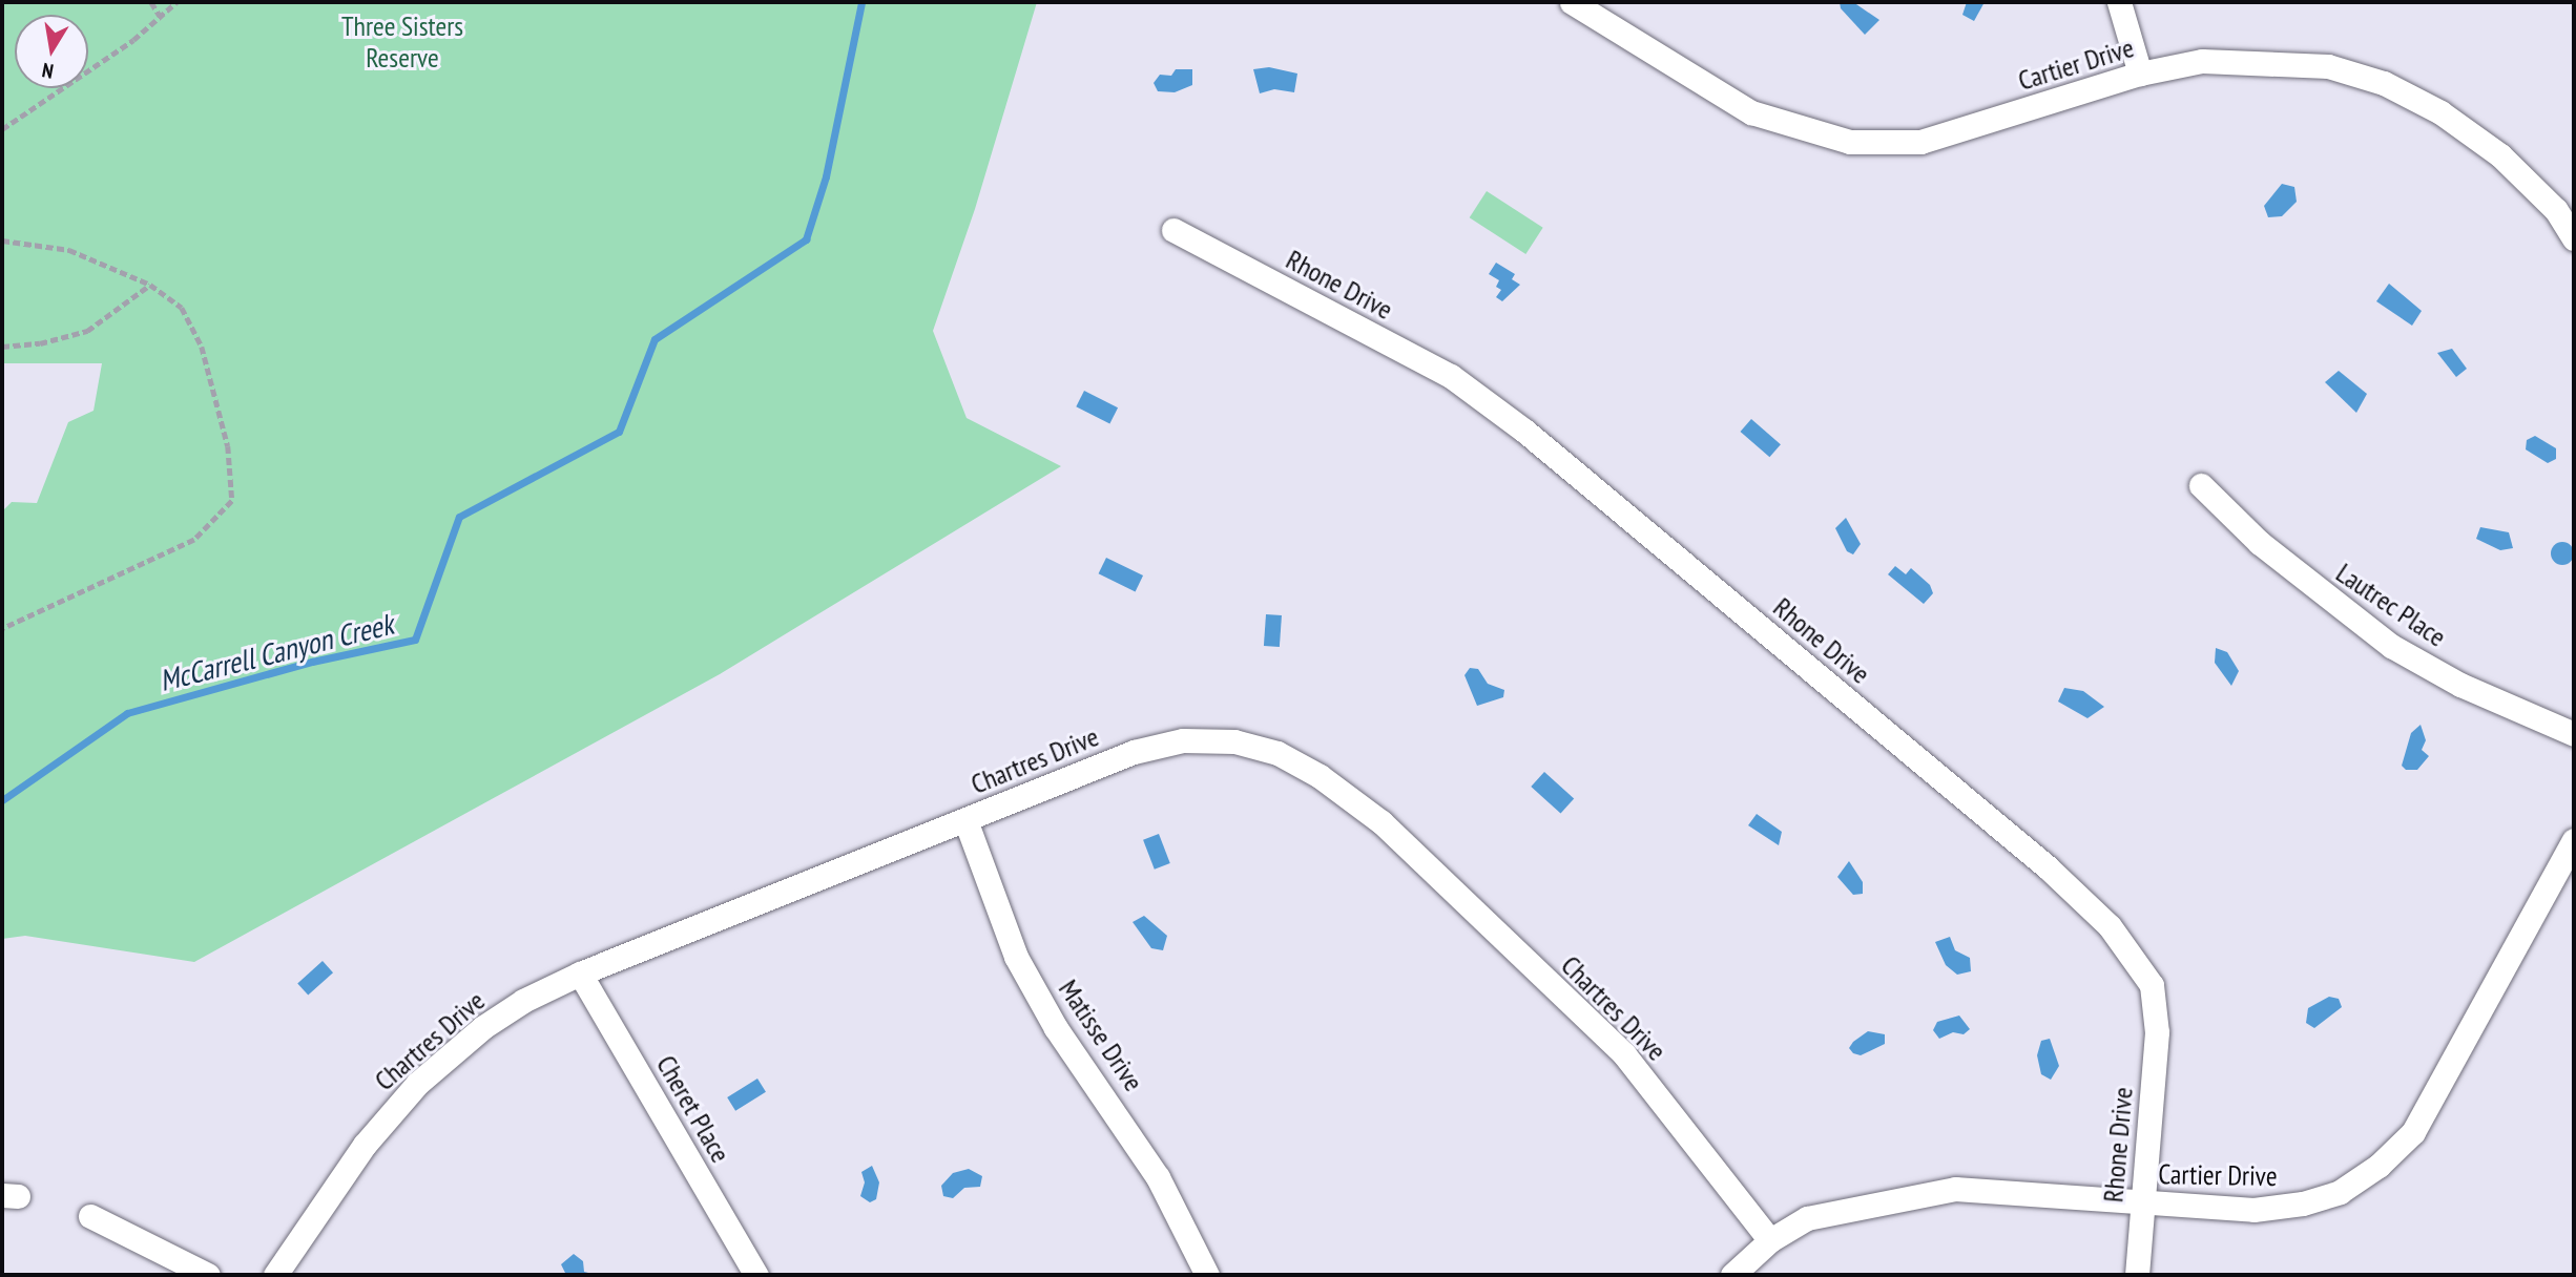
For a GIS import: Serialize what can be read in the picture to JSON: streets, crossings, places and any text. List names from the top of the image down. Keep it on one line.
{"streets":{"street":["Cartier Drive","Rhone Drive","Lautrec Place","Chartres Drive","Matisse Drive","Cheret Place"]},"crossings":[["Cartier Drive","Rhone Drive"],["Cartier Drive","Chartres Drive"],["Chartres Drive","Matisse Drive"],["Chartres Drive","Cheret Place"]],"water":["McCarrell Canyon Creek"],"parks":["Three Sisters Reserve"],"north":"bottom"}
